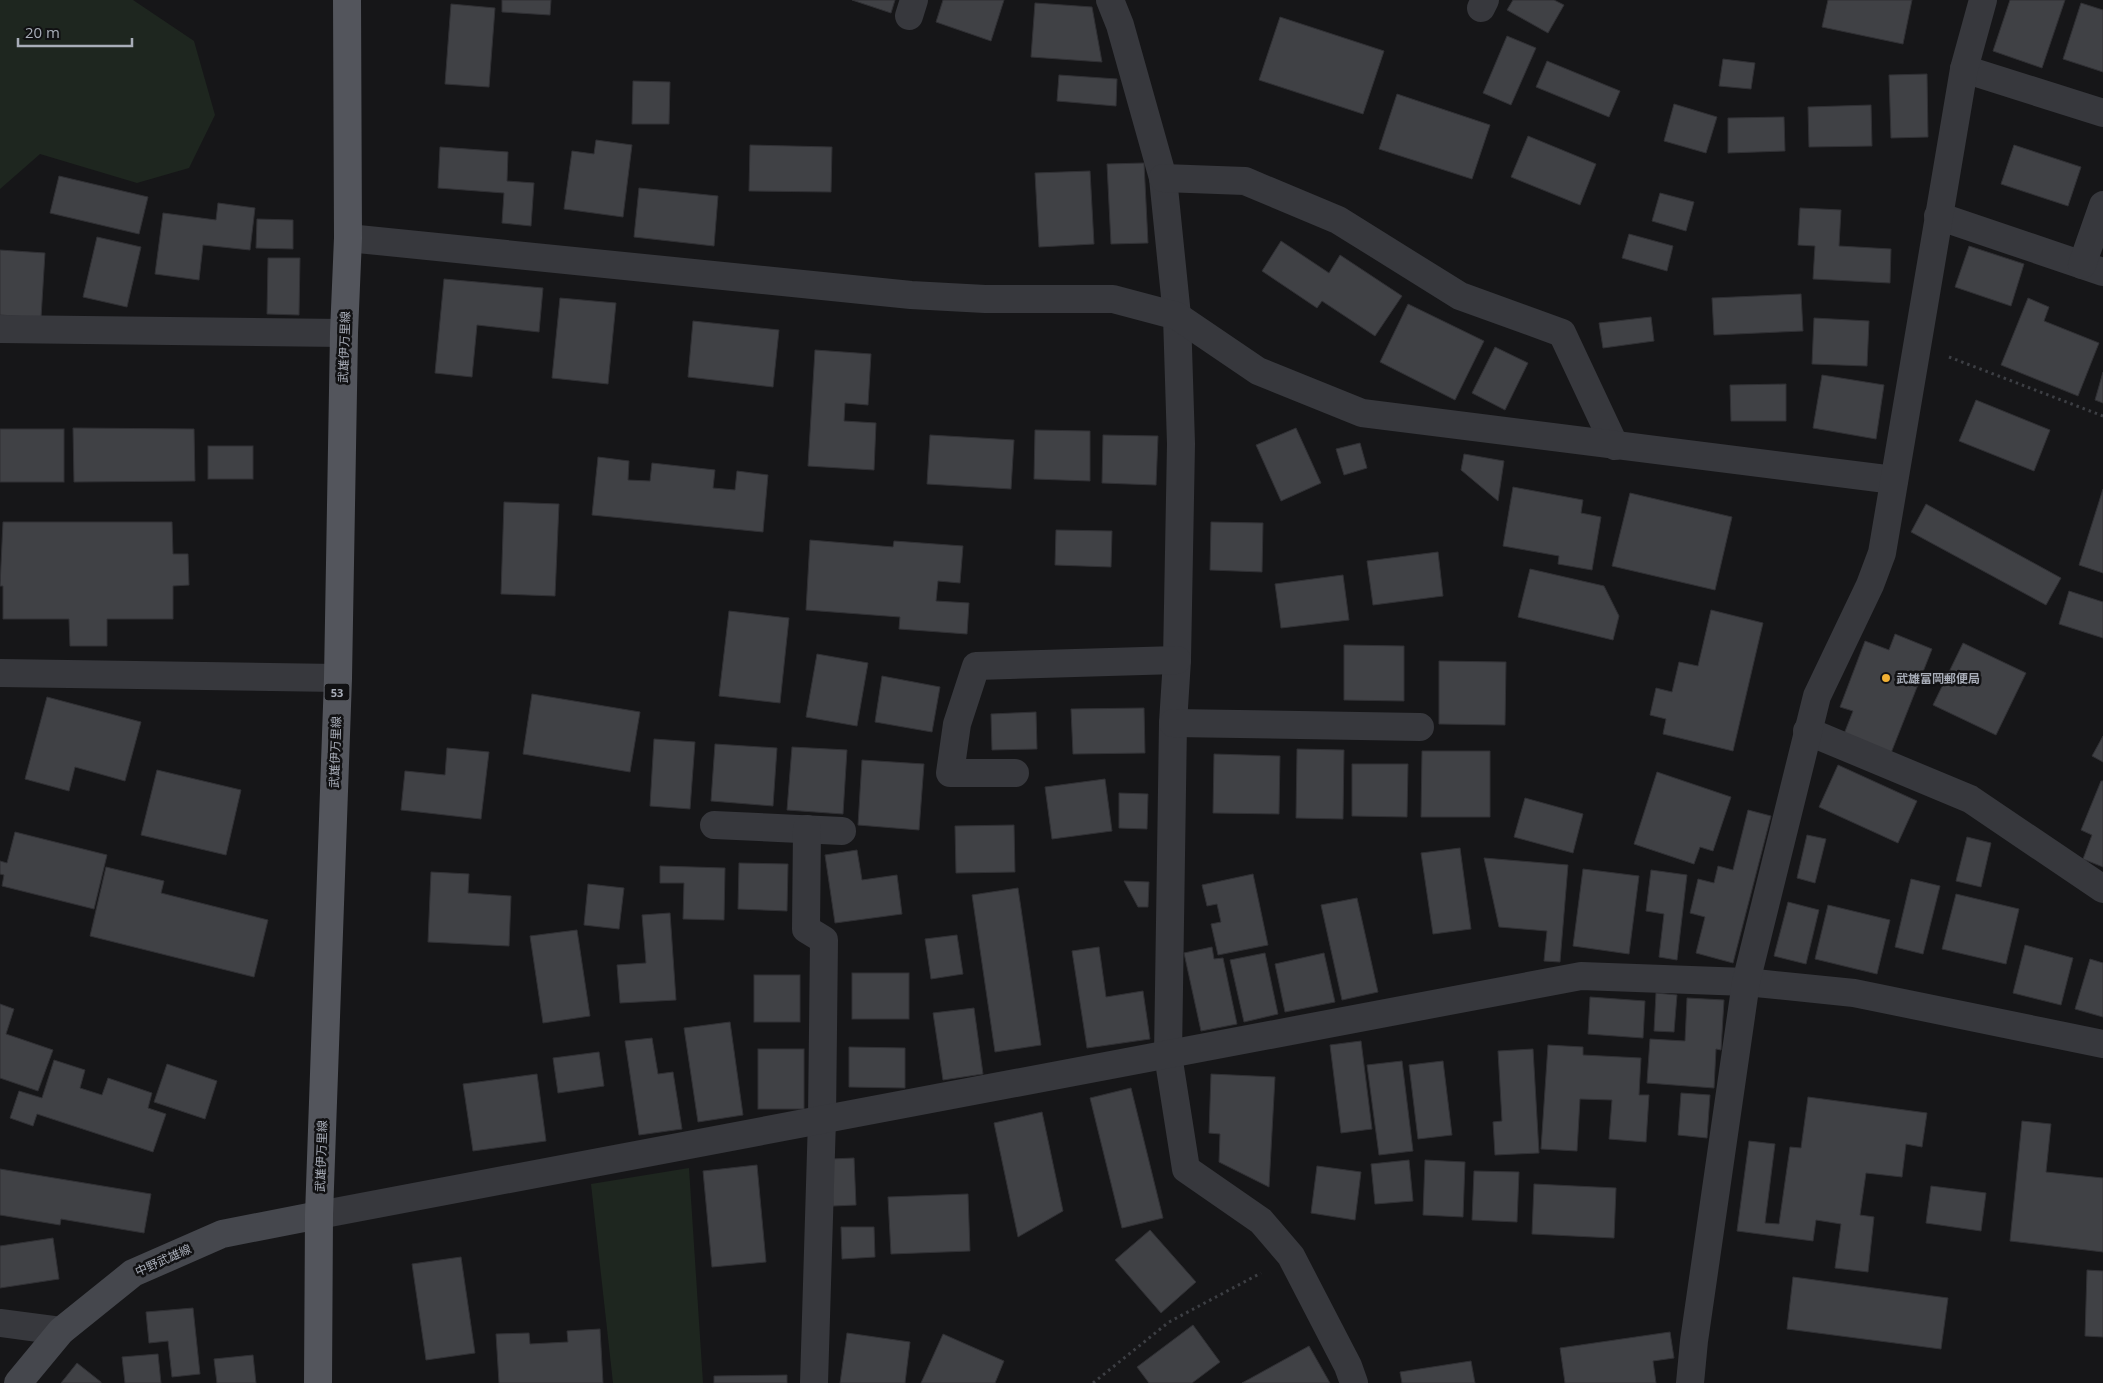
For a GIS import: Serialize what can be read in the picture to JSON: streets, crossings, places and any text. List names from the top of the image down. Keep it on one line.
{"streets":{"main road":["武雄伊万里線","53","中野武雄線"]},"crossings":[["武雄伊万里線","中野武雄線"]],"places":["武雄富岡郵便局"],"scale_bar":"20 m"}
